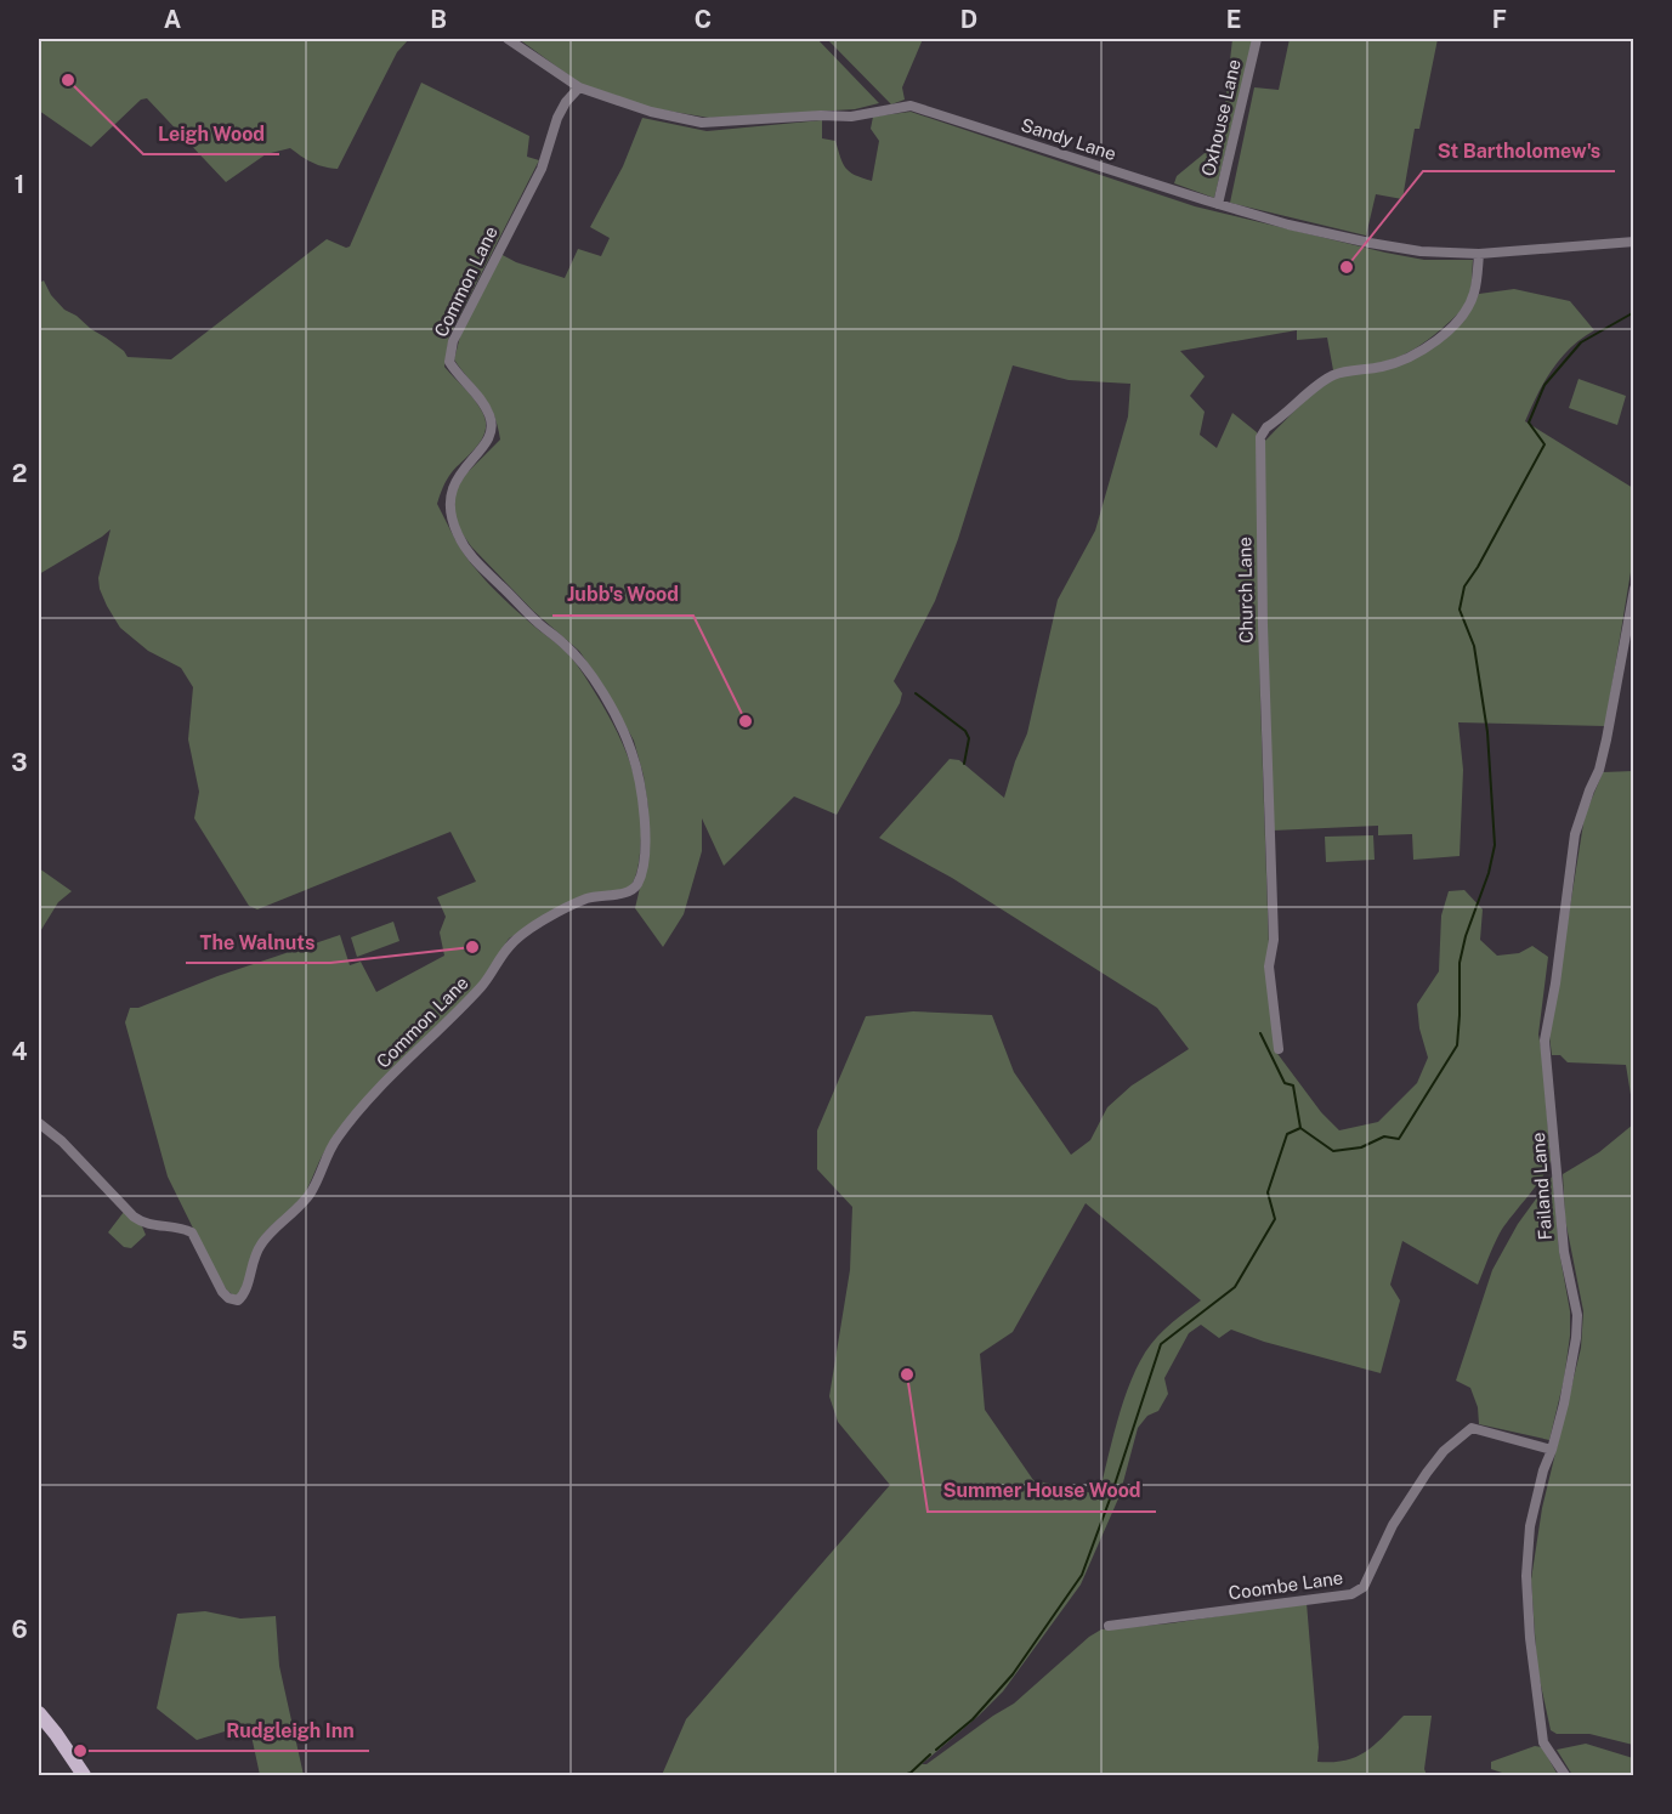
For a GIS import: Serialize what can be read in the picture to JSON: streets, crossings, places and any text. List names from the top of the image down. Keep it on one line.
{"streets":{"street":["Oxhouse Lane","Sandy Lane","Common Lane","Church Lane","Failand Lane","Coombe Lane"]},"crossings":[["Oxhouse Lane","Sandy Lane"],["Sandy Lane","Common Lane"],["Sandy Lane","Church Lane"],["Failand Lane","Coombe Lane"]],"places":["Leigh Wood","St Bartholomew's","Jubb's Wood","The Walnuts","Summer House Wood","Rudgleigh Inn"],"grid":{"columns":["A","B","C","D","E","F"],"rows":["1","2","3","4","5","6"]}}
